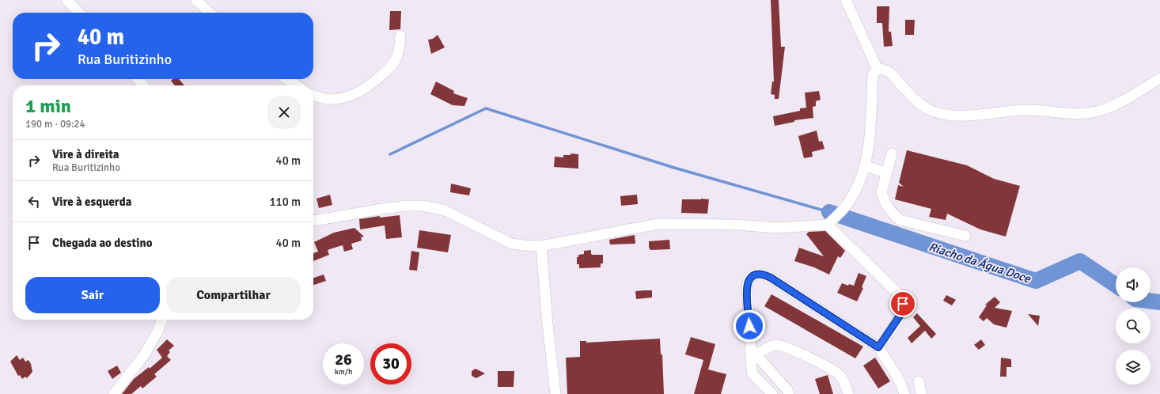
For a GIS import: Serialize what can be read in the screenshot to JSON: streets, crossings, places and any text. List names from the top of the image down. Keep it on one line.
{"water":["Riacho da Água Doce"],"page":{"turn":["40 m","Rua Buritizinho"],"heading":["1 min","190 m · 09:24"],"list":[{"name":"Vire à direita","note":"Rua Buritizinho","value":"40 m"},{"name":"Vire à esquerda","value":"110 m"},{"name":"Chegada ao destino","value":"40 m"}],"buttons":["Sair","Compartilhar"],"speed":"26 km/h","limit":"30"}}
